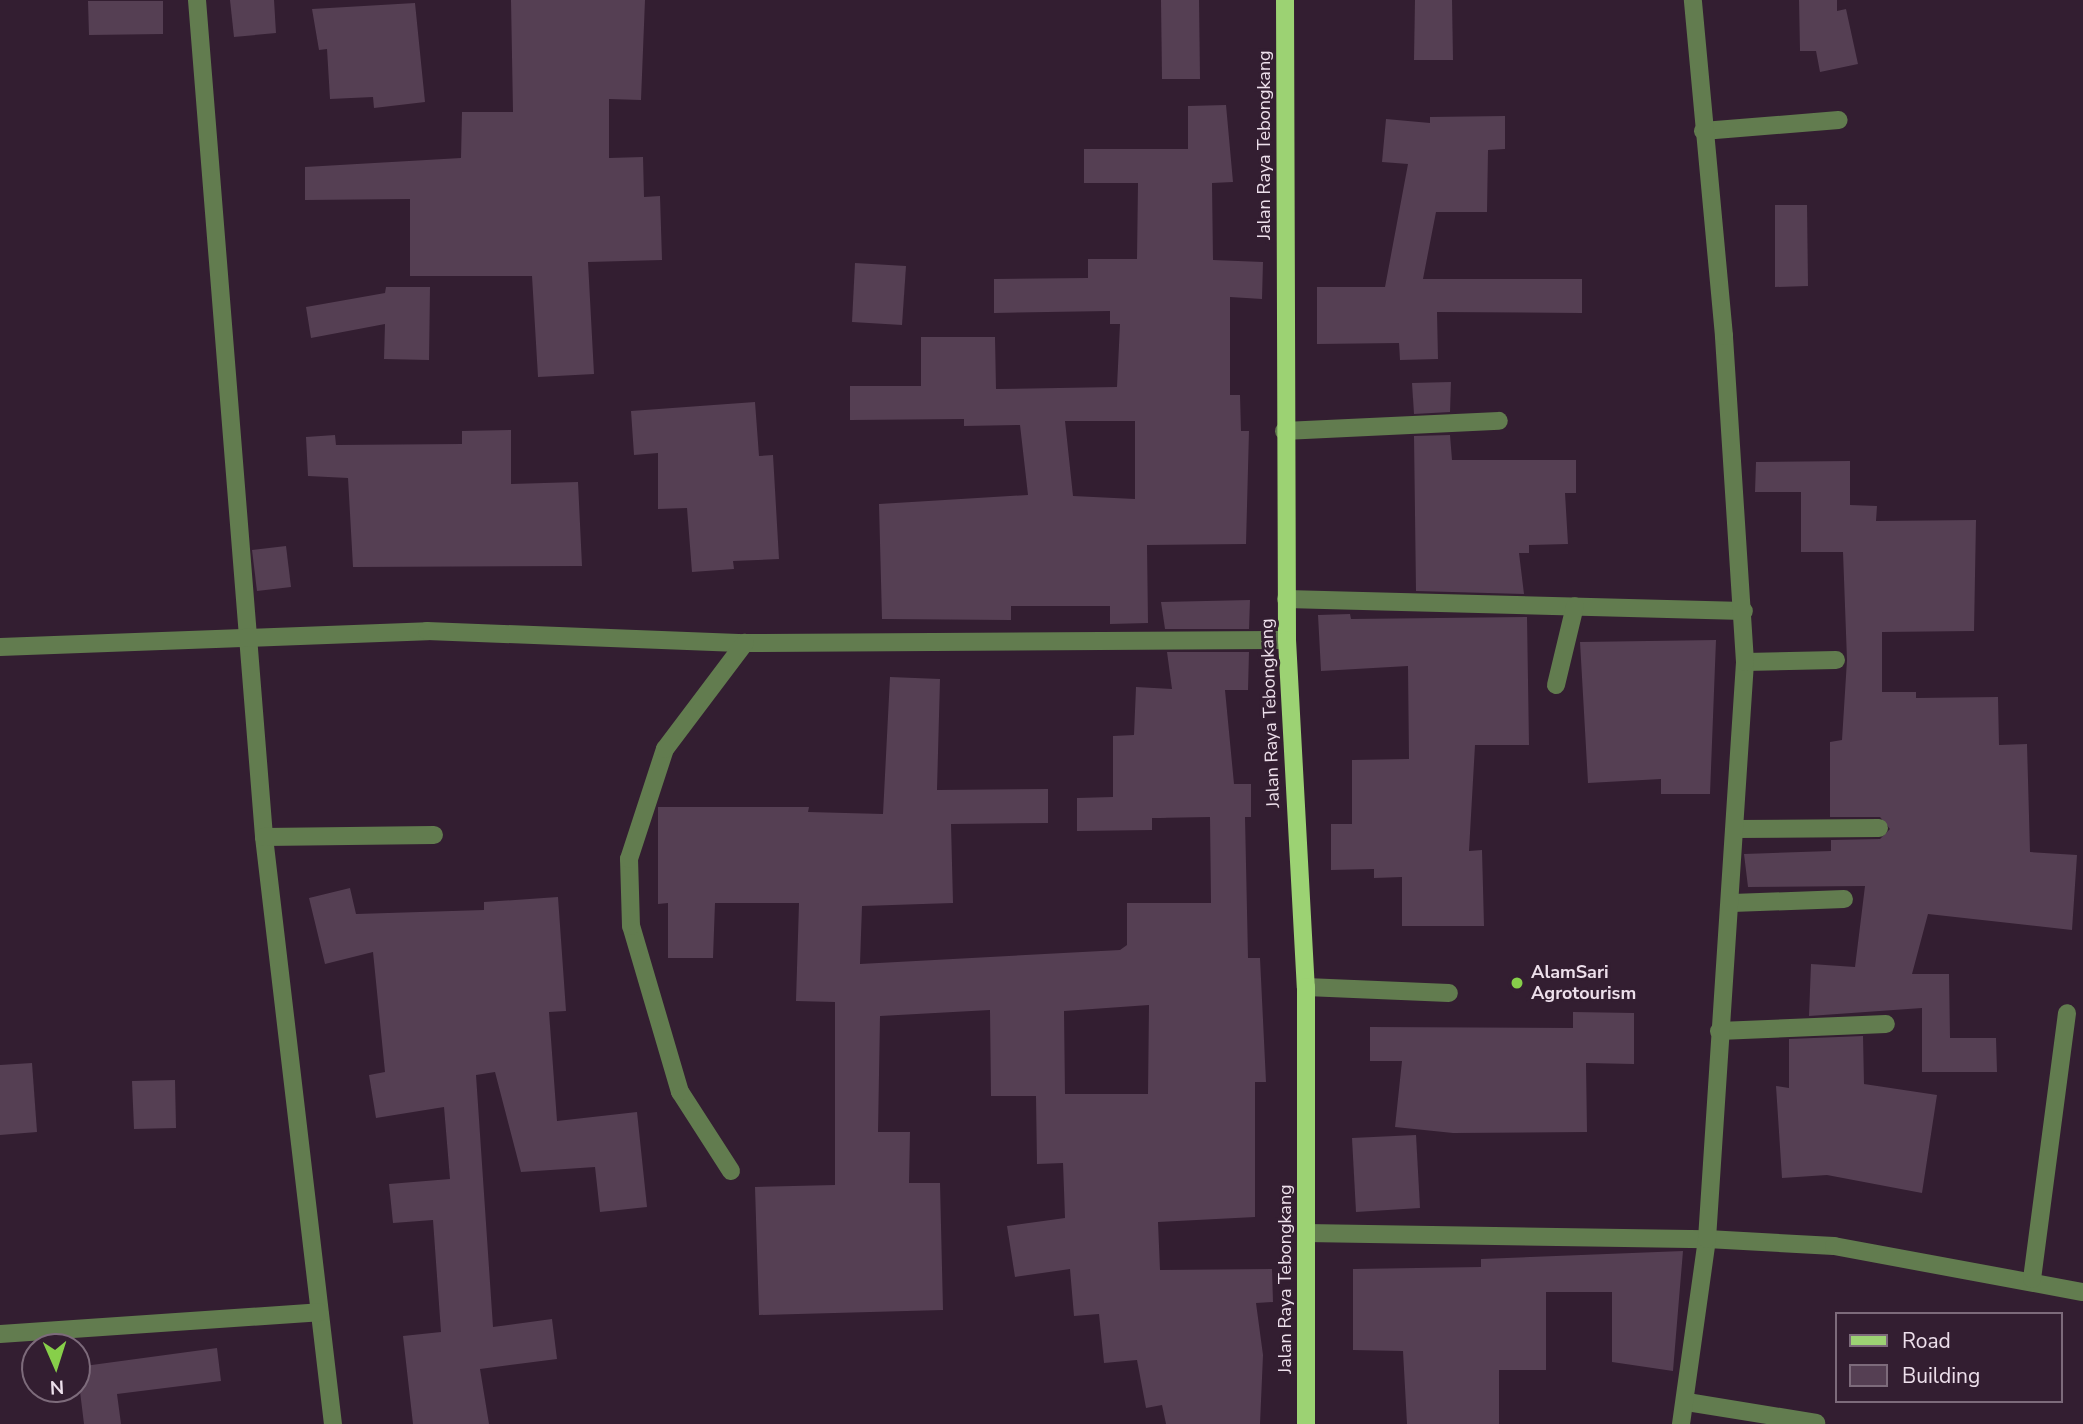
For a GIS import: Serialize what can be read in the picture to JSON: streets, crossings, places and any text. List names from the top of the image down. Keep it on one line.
{"streets":{"main road":["Jalan Raya Tebongkang"]},"places":["AlamSari Agrotourism"],"legend":["Road","Building"],"north":"bottom"}
